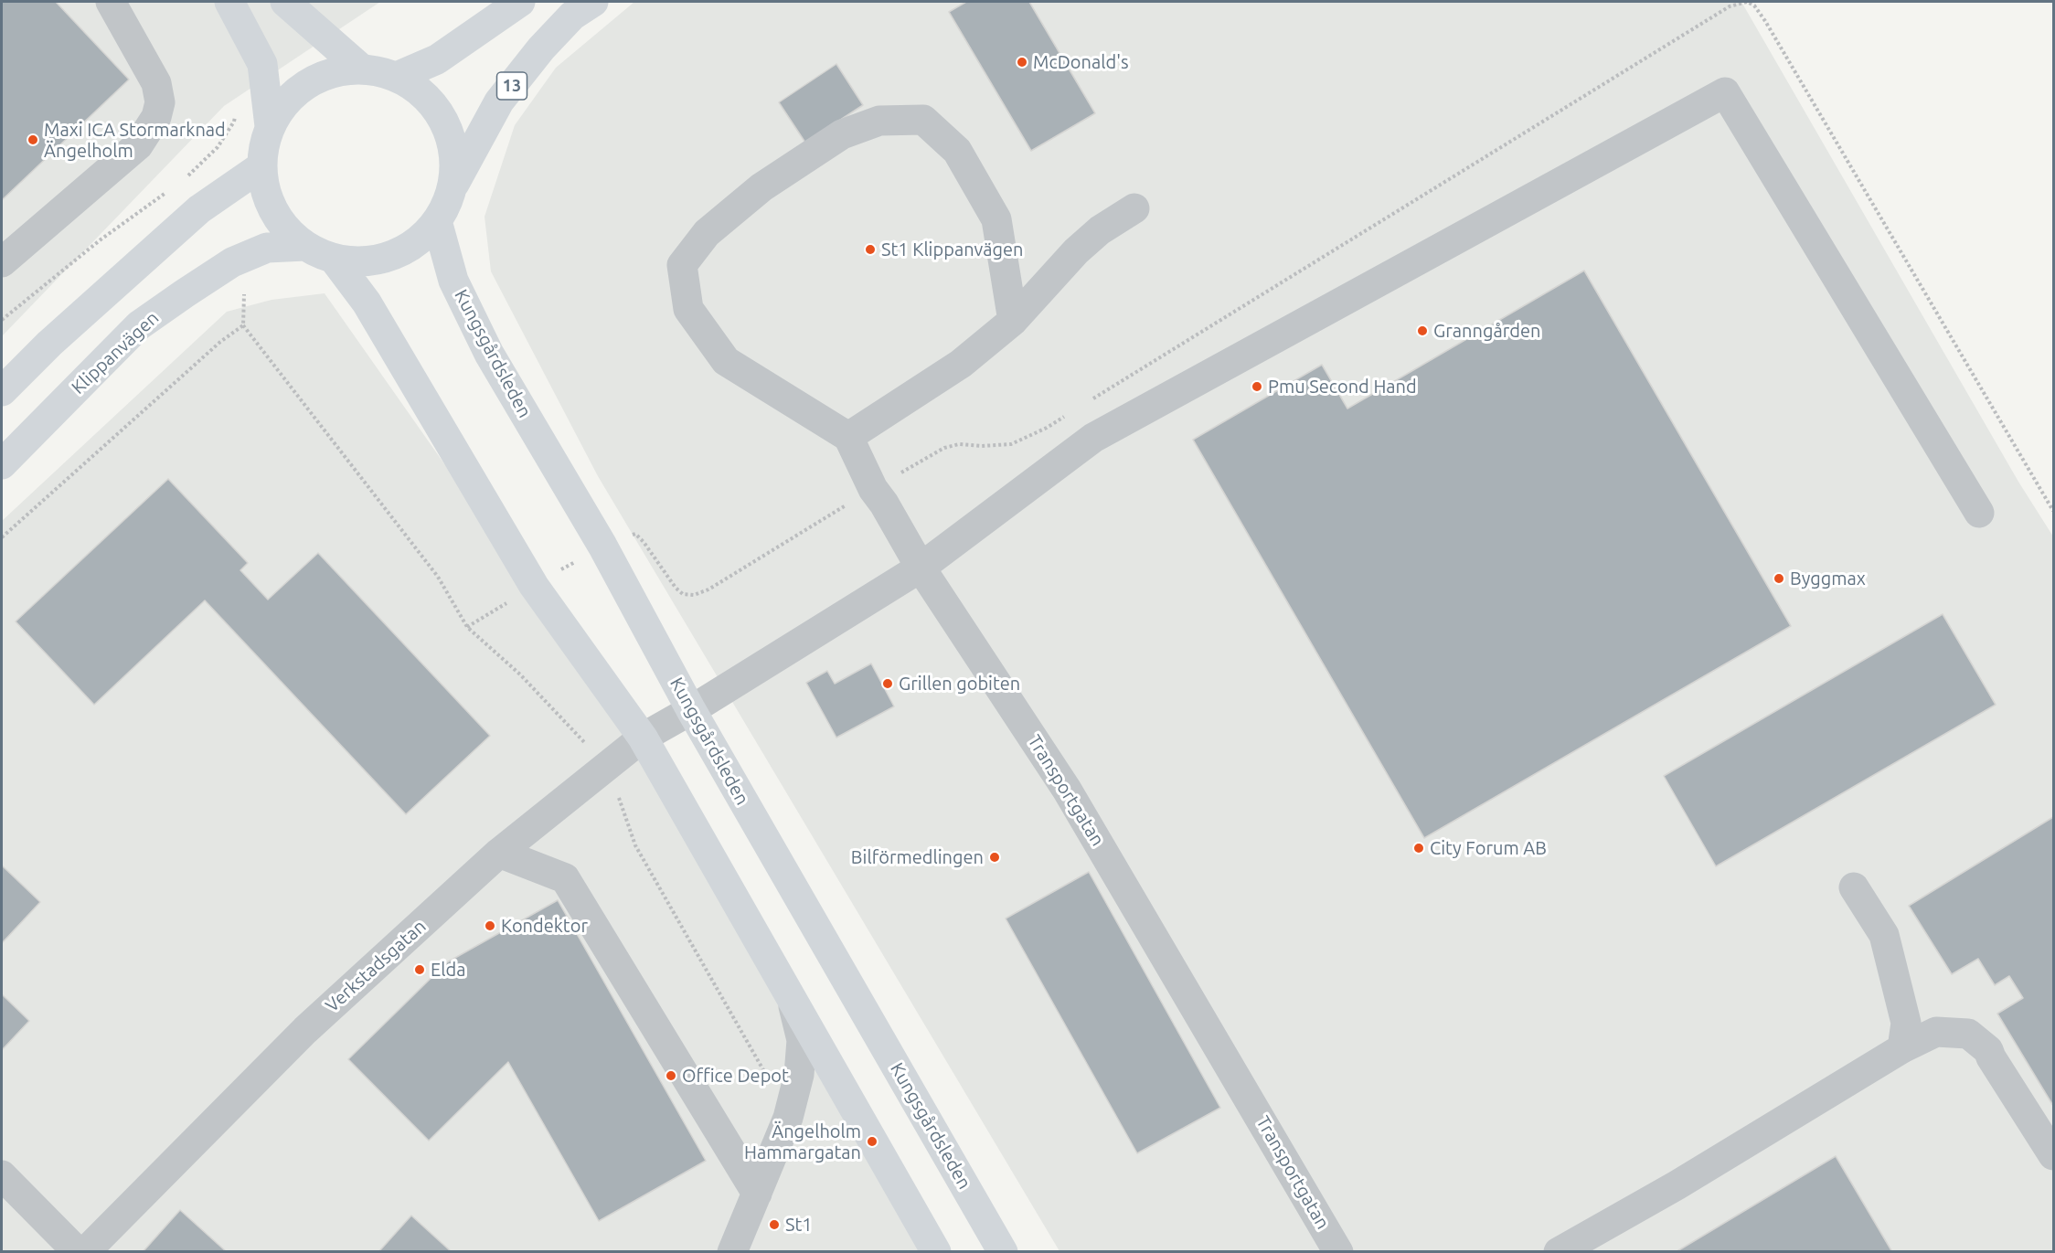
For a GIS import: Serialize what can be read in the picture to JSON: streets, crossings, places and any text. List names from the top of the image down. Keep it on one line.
{"streets":{"main road":["13","Klippanvägen","Kungsgårdsleden"],"street":["Transportgatan","Verkstadsgatan"]},"crossings":[["13","Klippanvägen"],["13","Kungsgårdsleden"],["Klippanvägen","Kungsgårdsleden"],["Kungsgårdsleden","Verkstadsgatan"]],"places":["McDonald's","Maxi ICA Stormarknad Ängelholm","St1 Klippanvägen","Granngården","Pmu Second Hand","Byggmax","Grillen gobiten","City Forum AB","Bilförmedlingen","Kondektor","Elda","Office Depot","Ängelholm Hammargatan","St1"]}
